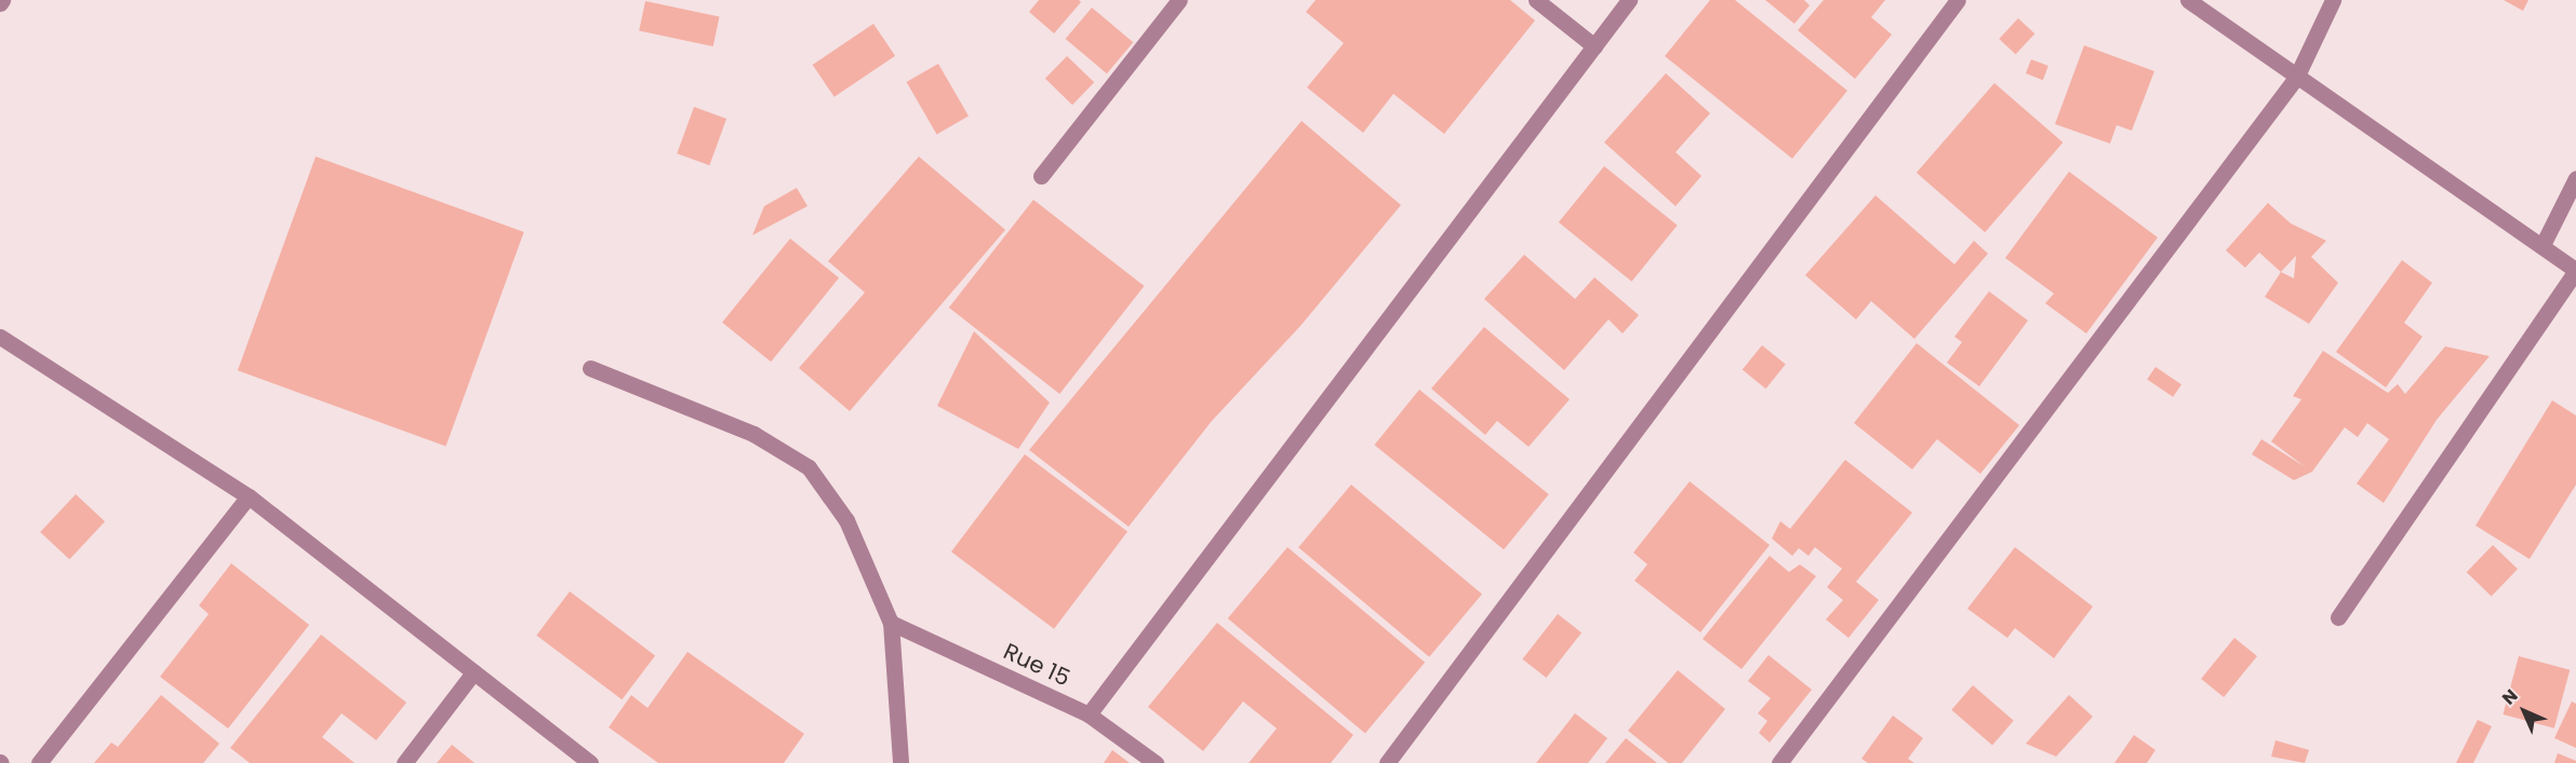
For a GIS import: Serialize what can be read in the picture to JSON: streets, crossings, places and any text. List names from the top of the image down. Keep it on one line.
{"streets":{"street":["Rue 15"]},"north":"top left"}
